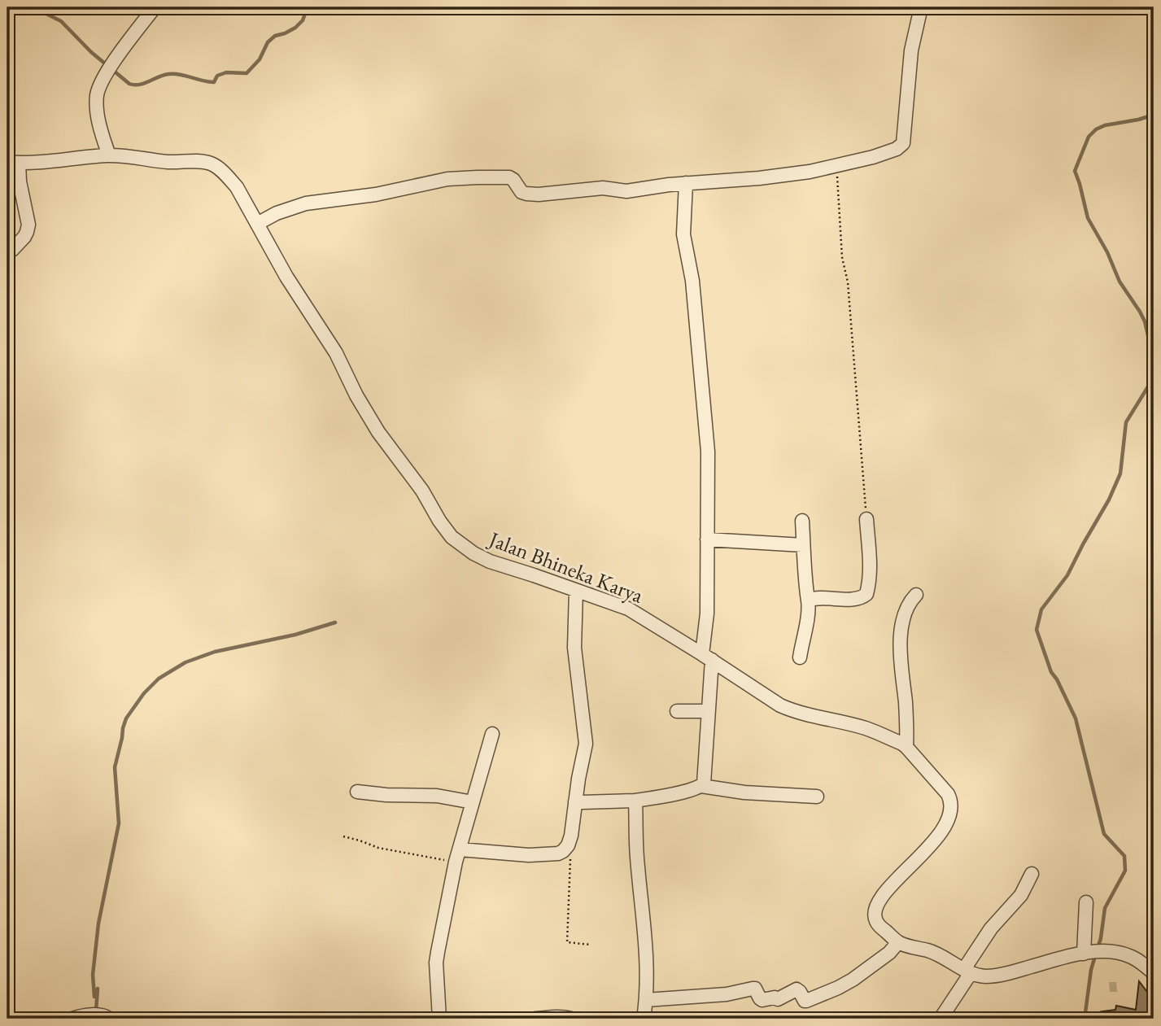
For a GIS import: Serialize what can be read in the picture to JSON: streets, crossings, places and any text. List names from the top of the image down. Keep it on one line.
{"streets":{"street":["Jalan Bhineka Karya"]}}
